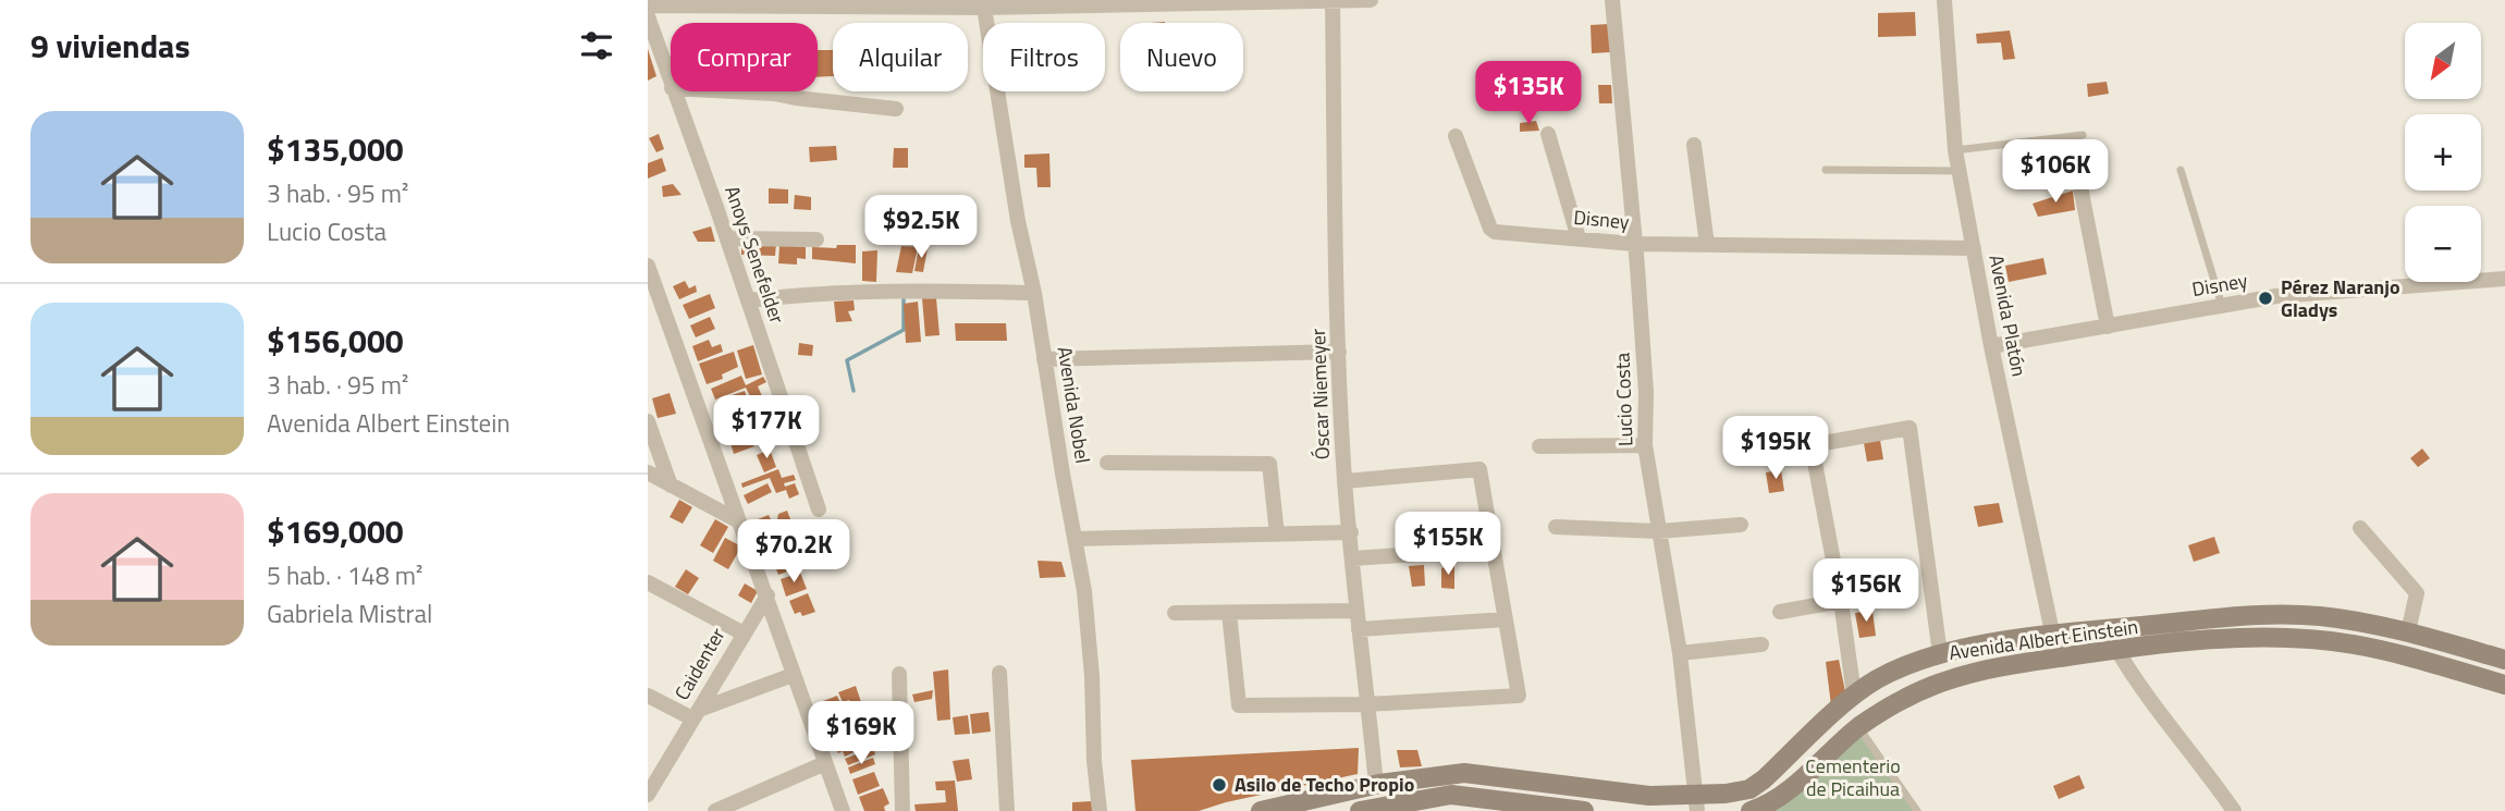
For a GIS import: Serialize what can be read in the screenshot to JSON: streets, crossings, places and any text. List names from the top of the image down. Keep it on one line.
{"streets":{"street":["Disney","Anoys Senefelder","Avenida Platón","Óscar Niemeyer","Lucio Costa","Avenida Nobel","Avenida Albert Einstein","Caidenter"]},"crossings":[["Disney","Avenida Platón"],["Disney","Lucio Costa"],["Avenida Platón","Avenida Albert Einstein"],["Óscar Niemeyer","Avenida Albert Einstein"],["Lucio Costa","Avenida Albert Einstein"]],"parks":["Cementerio de Picaihua"],"places":["Pérez Naranjo Gladys","Asilo de Techo Propio"],"north":"bottom left","page":{"heading":"9 viviendas","map_buttons":["+","−"],"chip":["Comprar","Alquilar","Filtros","Nuevo"],"price":["$135K","$106K","$92.5K","$177K","$195K","$155K","$70.2K","$156K","$169K"],"list":[{"name":"$135,000","note":"3 hab. · 95 m² · Lucio Costa"},{"name":"$156,000","note":"3 hab. · 95 m² · Avenida Albert Einstein"},{"name":"$169,000","note":"5 hab. · 148 m² · Gabriela Mistral"}]}}
